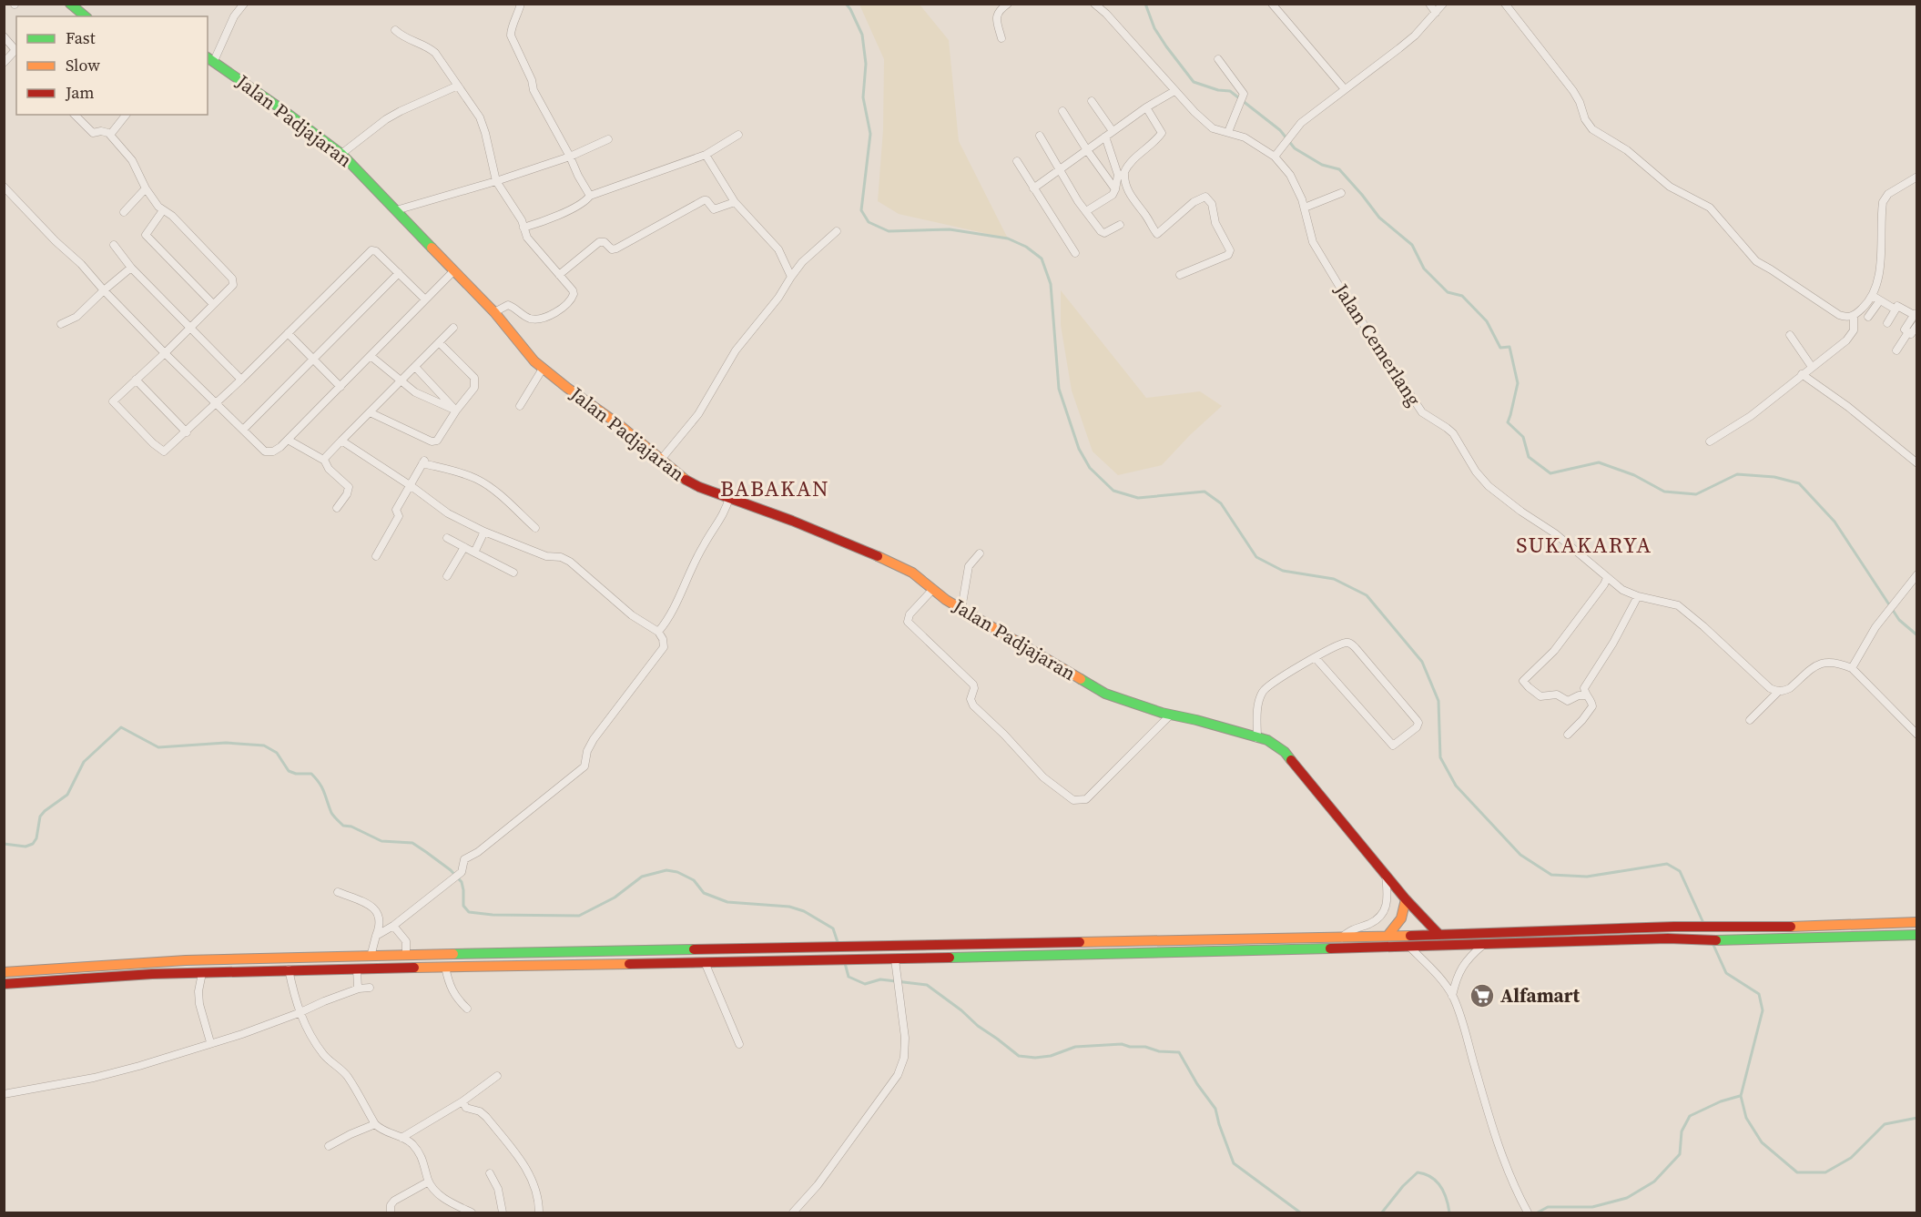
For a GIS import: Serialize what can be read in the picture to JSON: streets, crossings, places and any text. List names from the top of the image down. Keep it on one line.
{"streets":{"main road":["Jalan Padjajaran"],"street":["Jalan Cemerlang"]},"districts":["BABAKAN","SUKAKARYA"],"places":{"supermarket":["Alfamart"]},"legend":["Fast","Slow","Jam"]}
